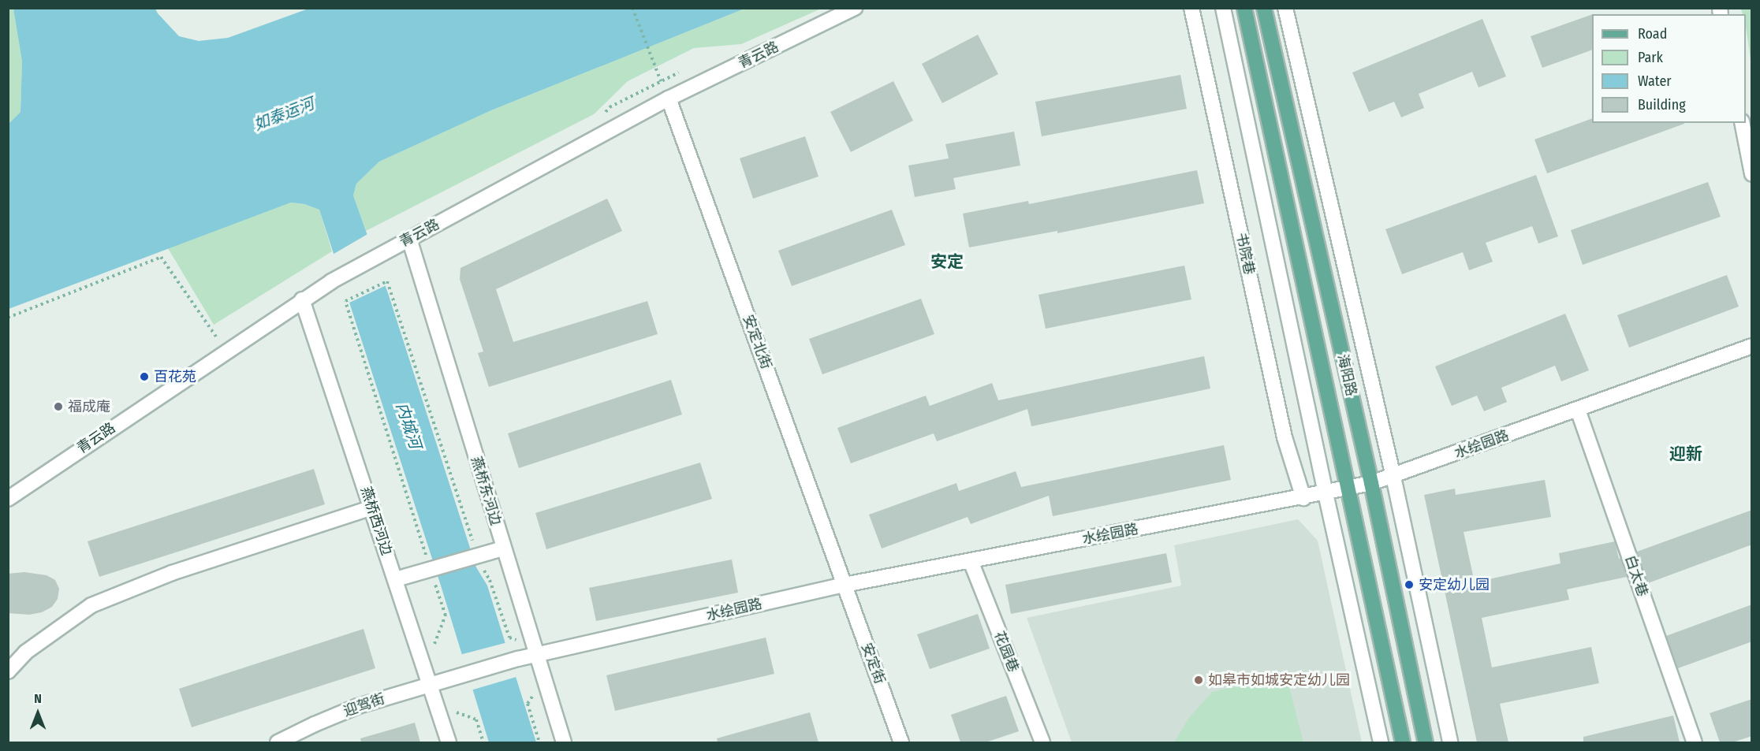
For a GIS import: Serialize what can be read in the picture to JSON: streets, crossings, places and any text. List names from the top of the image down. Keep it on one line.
{"streets":{"main road":["海阳路"],"street":["青云路","书院巷","安定北街","水绘园路","燕桥东河边","燕桥西河边","白太巷","花园巷","安定街","迎驾街"]},"crossings":[["青云路","安定北街"],["青云路","燕桥东河边"],["青云路","燕桥西河边"],["书院巷","水绘园路"],["安定北街","水绘园路"],["安定北街","安定街"],["海阳路","水绘园路"],["水绘园路","燕桥东河边"],["水绘园路","白太巷"],["水绘园路","花园巷"],["水绘园路","安定街"],["水绘园路","迎驾街"],["燕桥西河边","迎驾街"]],"districts":["安定","迎新"],"water":["如泰运河","内城河"],"places":["百花苑","福成庵","安定幼儿园","如皋市如城安定幼儿园"],"legend":["Road","Park","Water","Building"],"north":"top"}
